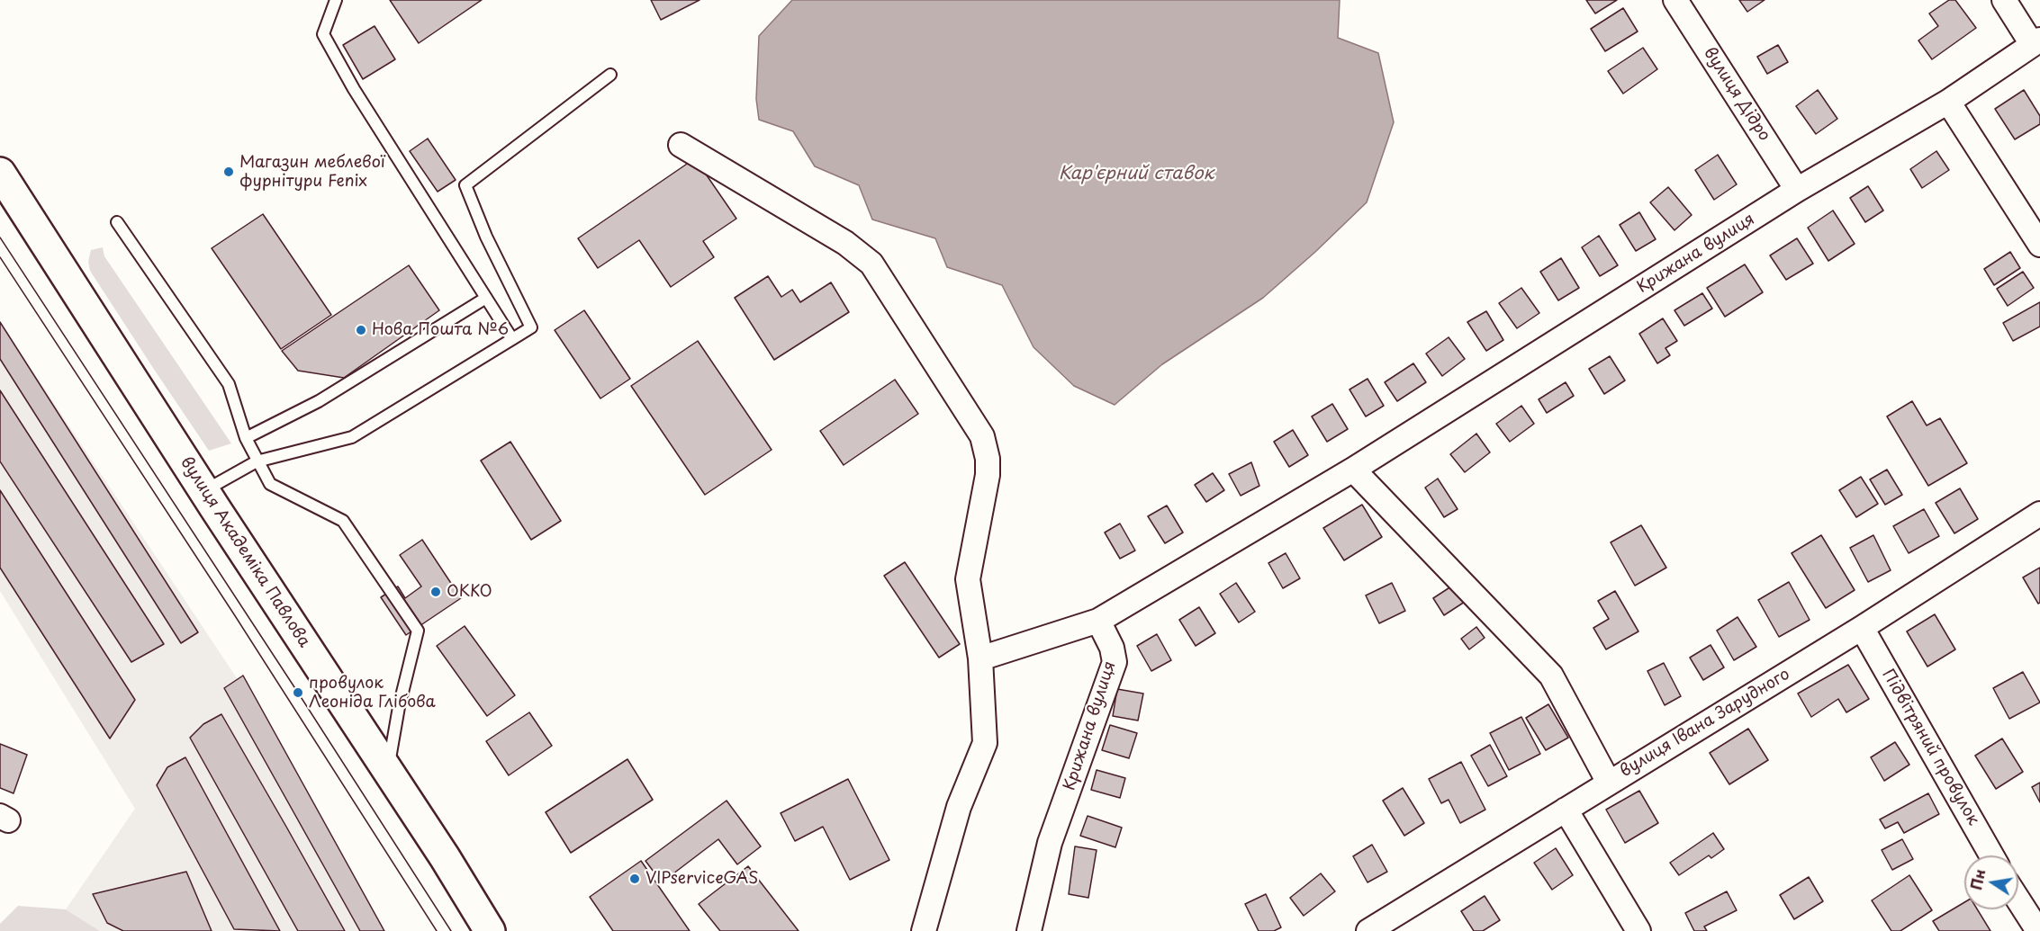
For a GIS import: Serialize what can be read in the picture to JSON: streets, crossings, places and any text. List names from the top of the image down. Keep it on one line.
{"streets":{"main road":["вулиця Академіка Павлова"],"street":["вулиця Дідро","Крижана вулиця","вулиця Івана Зарудного","Підвітряний провулок"]},"crossings":[["вулиця Дідро","Крижана вулиця"],["вулиця Івана Зарудного","Підвітряний провулок"]],"water":["Кар'єрний ставок"],"places":["Магазин меблевої фурнітури Fenix","Нова Пошта №6","ОККО","провулок Леоніда Глібова","VIPserviceGAS"],"north":"left"}
